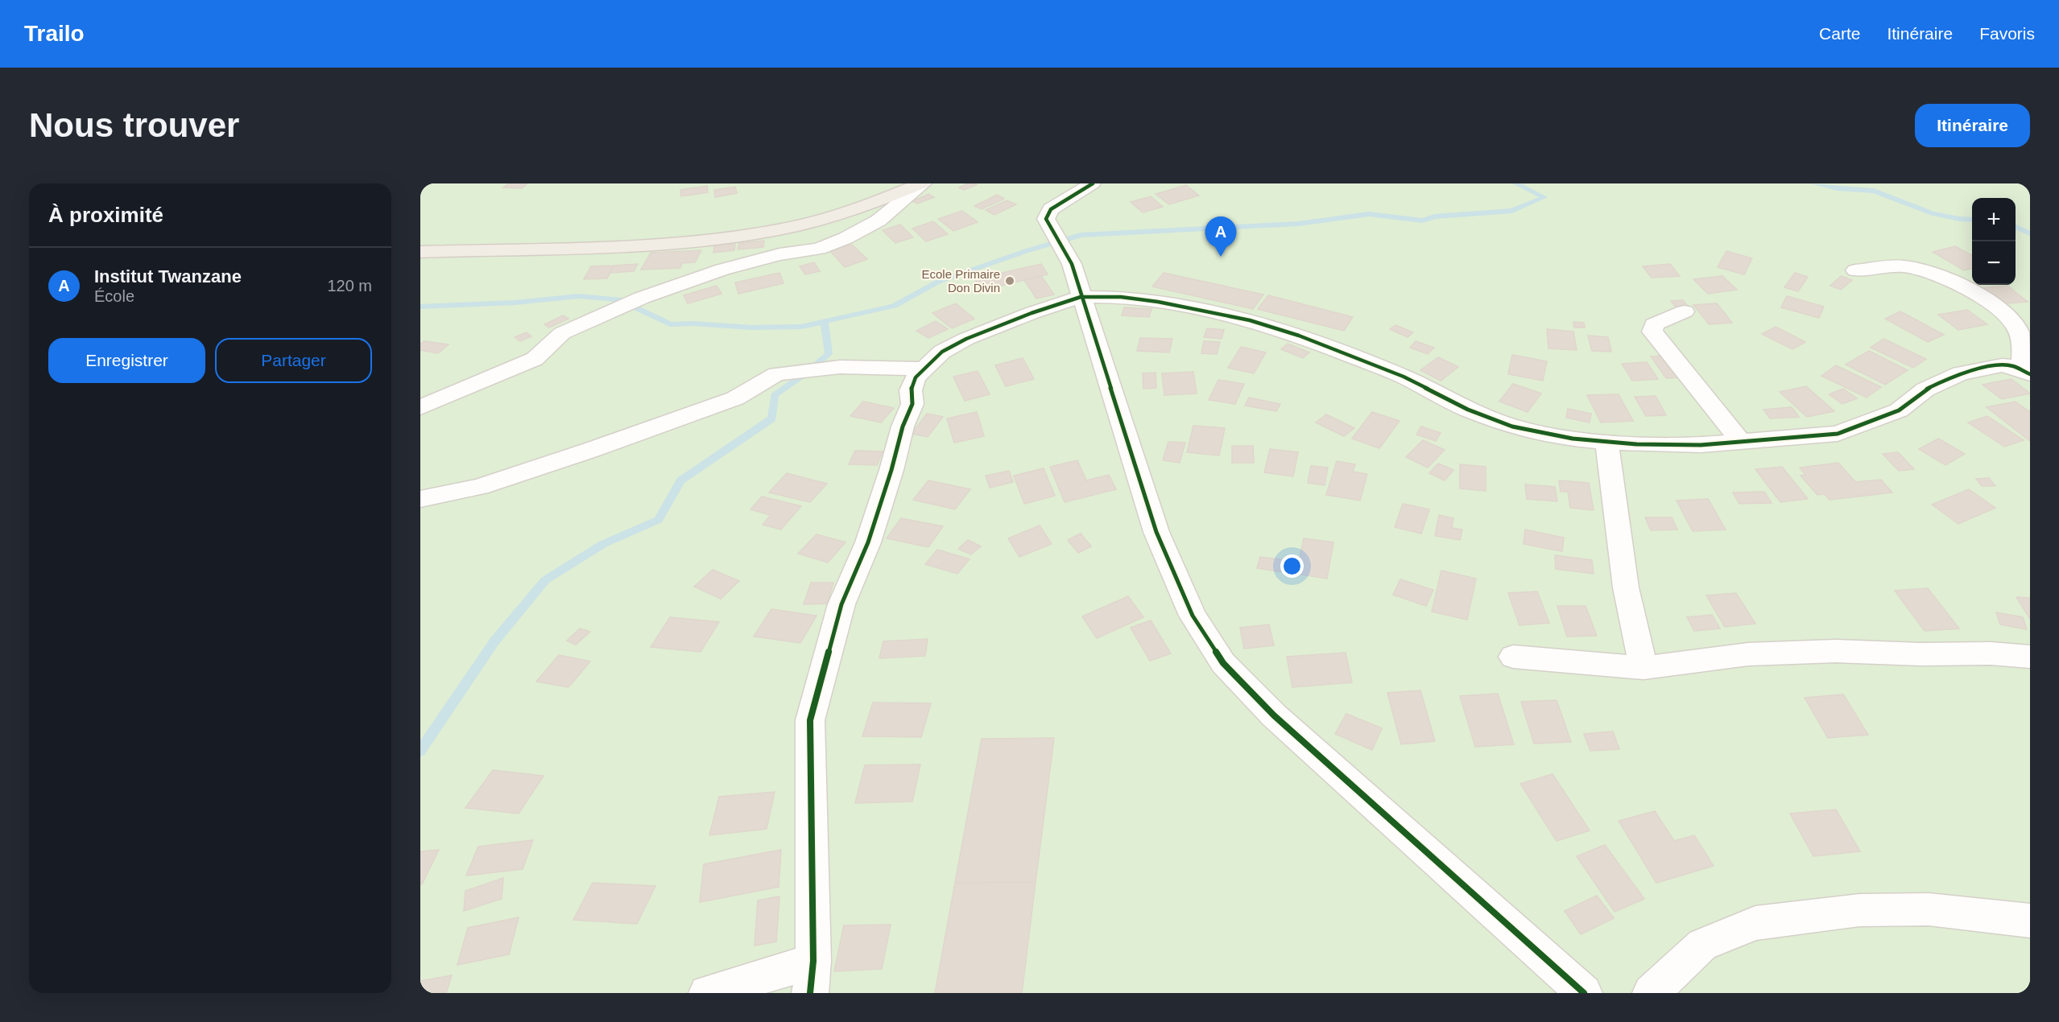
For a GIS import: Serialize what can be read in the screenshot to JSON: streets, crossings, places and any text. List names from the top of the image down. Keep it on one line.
{"places":["Ecole Primaire Don Divin"],"page":{"header":"Trailo","nav":["Carte","Itinéraire","Favoris"],"buttons":["Itinéraire",["Enregistrer","Partager"]],"title":"Nous trouver","heading":"À proximité","map_buttons":["+","−"],"pins":"A","list":[{"mark":"A","name":"Institut Twanzane","note":"École","value":"120 m"}]}}
